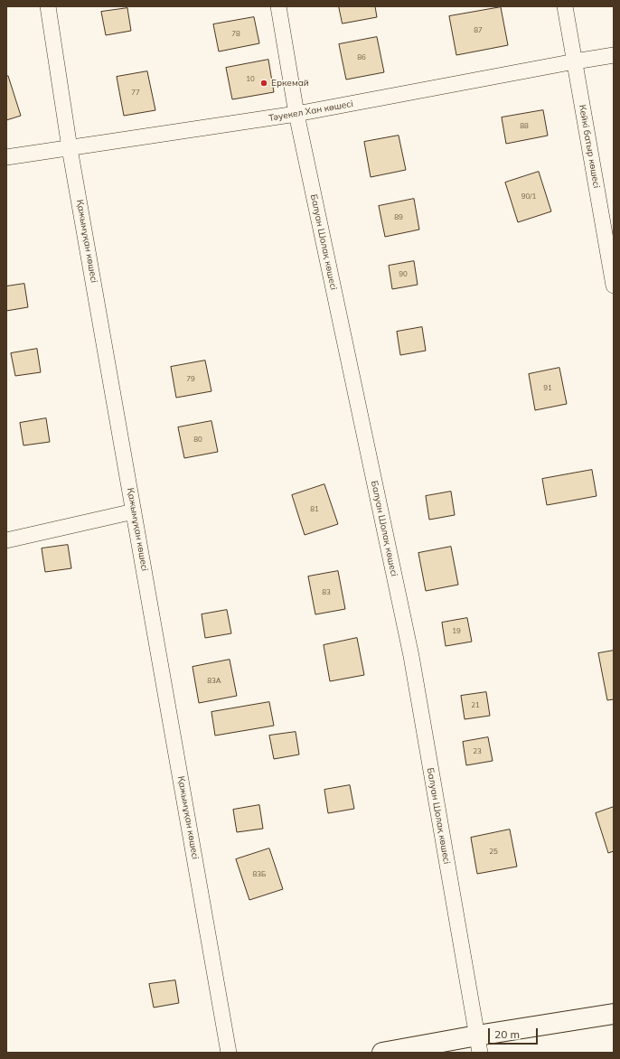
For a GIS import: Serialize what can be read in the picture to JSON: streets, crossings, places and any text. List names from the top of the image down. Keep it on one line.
{"streets":{"street":["Тәуекел Хан көшесі","Кейкі батыр көшесі","Қажымұқан көшесі","Балуан Шолақ көшесі"]},"crossings":[["Тәуекел Хан көшесі","Кейкі батыр көшесі"],["Тәуекел Хан көшесі","Қажымұқан көшесі"],["Тәуекел Хан көшесі","Балуан Шолақ көшесі"]],"places":["Еркемай"],"house_numbers":["87","78","86","10","77","88","90/1","89","90","79","91","80","81","83","19","83А","21","23","25","83Б"],"scale_bar":"20 m"}
